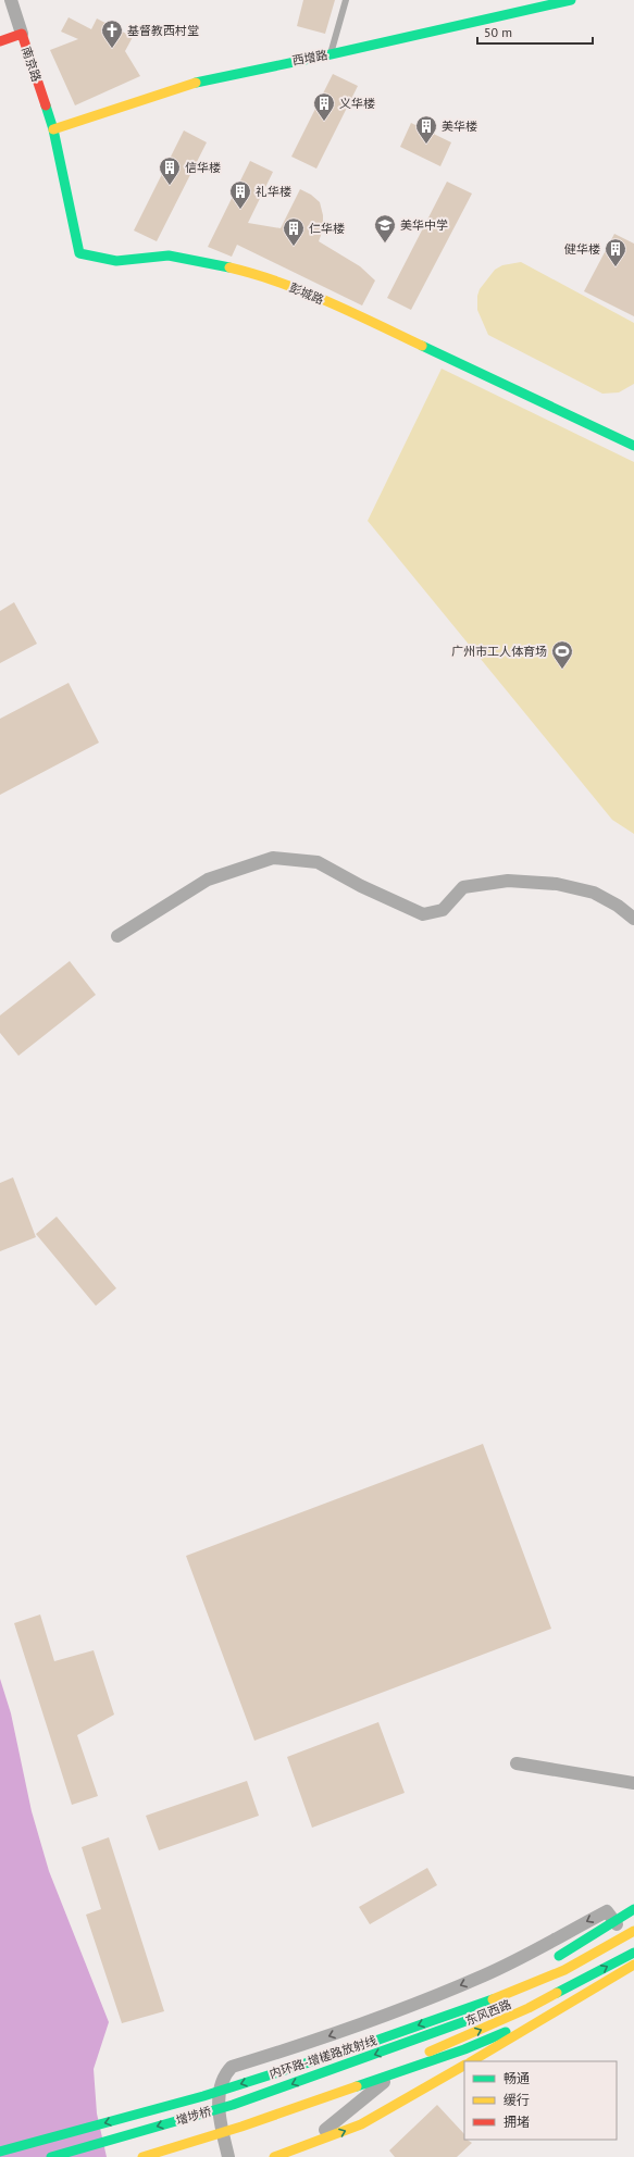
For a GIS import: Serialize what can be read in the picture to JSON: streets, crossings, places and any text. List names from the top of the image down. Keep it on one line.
{"streets":{"main road":["西增路","南京路","彭城路","东风西路","内环路-增槎路放射线","增埗桥"]},"crossings":[["西增路","南京路"],["西增路","彭城路"],["南京路","彭城路"],["东风西路","增埗桥"]],"places":{"church":["基督教西村堂"],"building":["义华楼","美华楼","信华楼","礼华楼","仁华楼","健华楼"],"school or university":["美华中学"],"sports":["广州市工人体育场"]},"legend":["畅通","缓行","拥堵"],"scale_bar":"50 m"}
